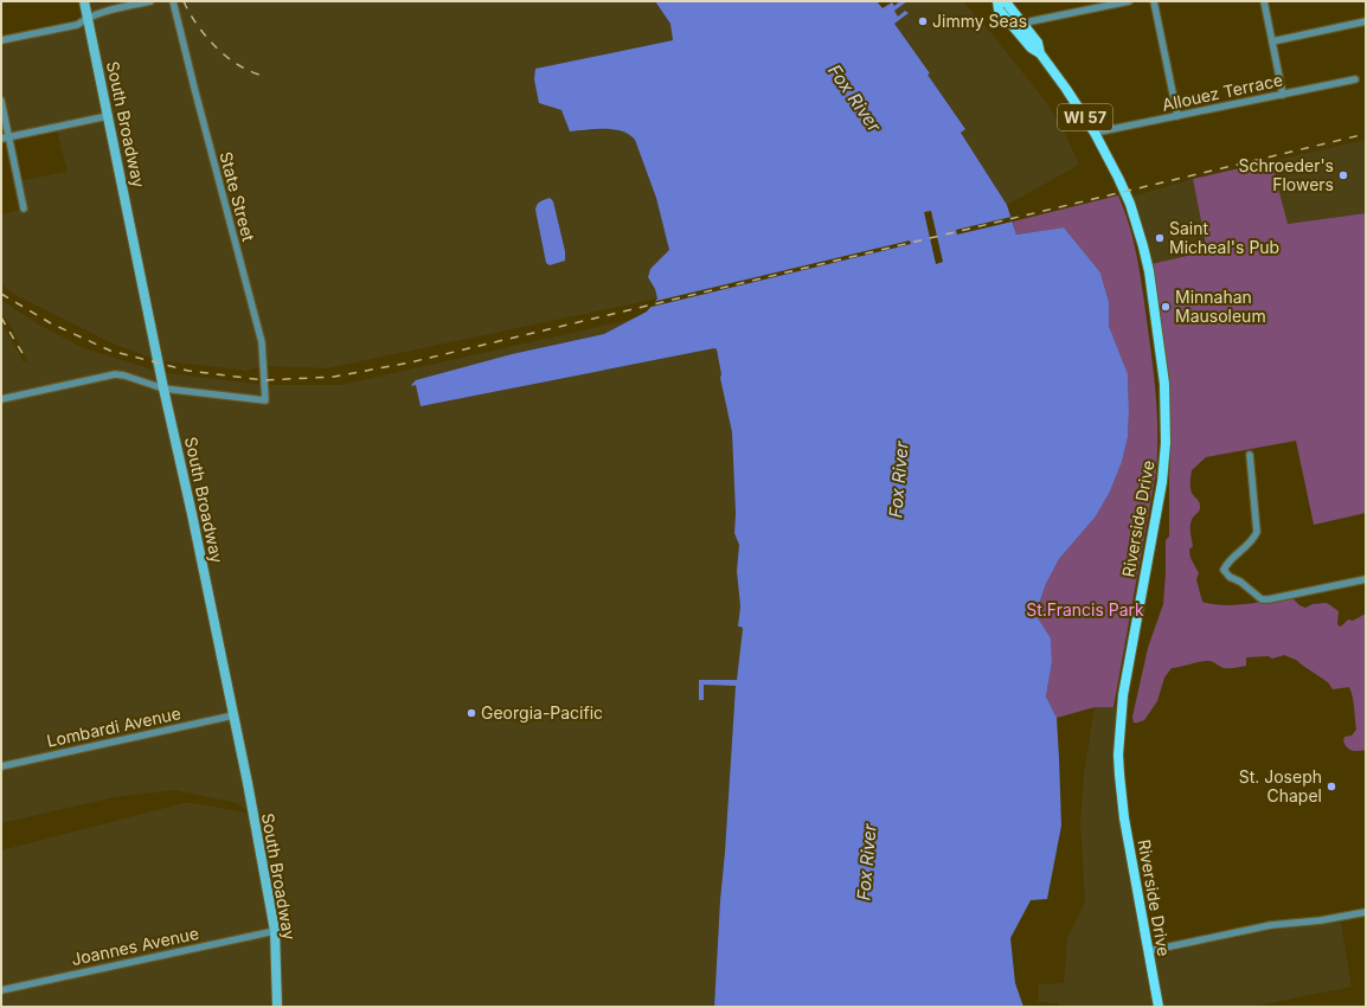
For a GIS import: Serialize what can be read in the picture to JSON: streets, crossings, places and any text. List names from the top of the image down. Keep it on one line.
{"streets":{"main road":["WI 57","Riverside Drive"],"street":["Allouez Terrace","South Broadway","State Street","Lombardi Avenue","Joannes Avenue"]},"crossings":[["Allouez Terrace","WI 57"],["Allouez Terrace","Riverside Drive"],["WI 57","Riverside Drive"],["South Broadway","State Street"],["South Broadway","Lombardi Avenue"],["South Broadway","Joannes Avenue"]],"water":["Fox River"],"parks":["St.Francis Park"],"places":["Jimmy Seas","Schroeder's Flowers","Saint Micheal's Pub","Minnahan Mausoleum","Georgia-Pacific","St. Joseph Chapel"]}
